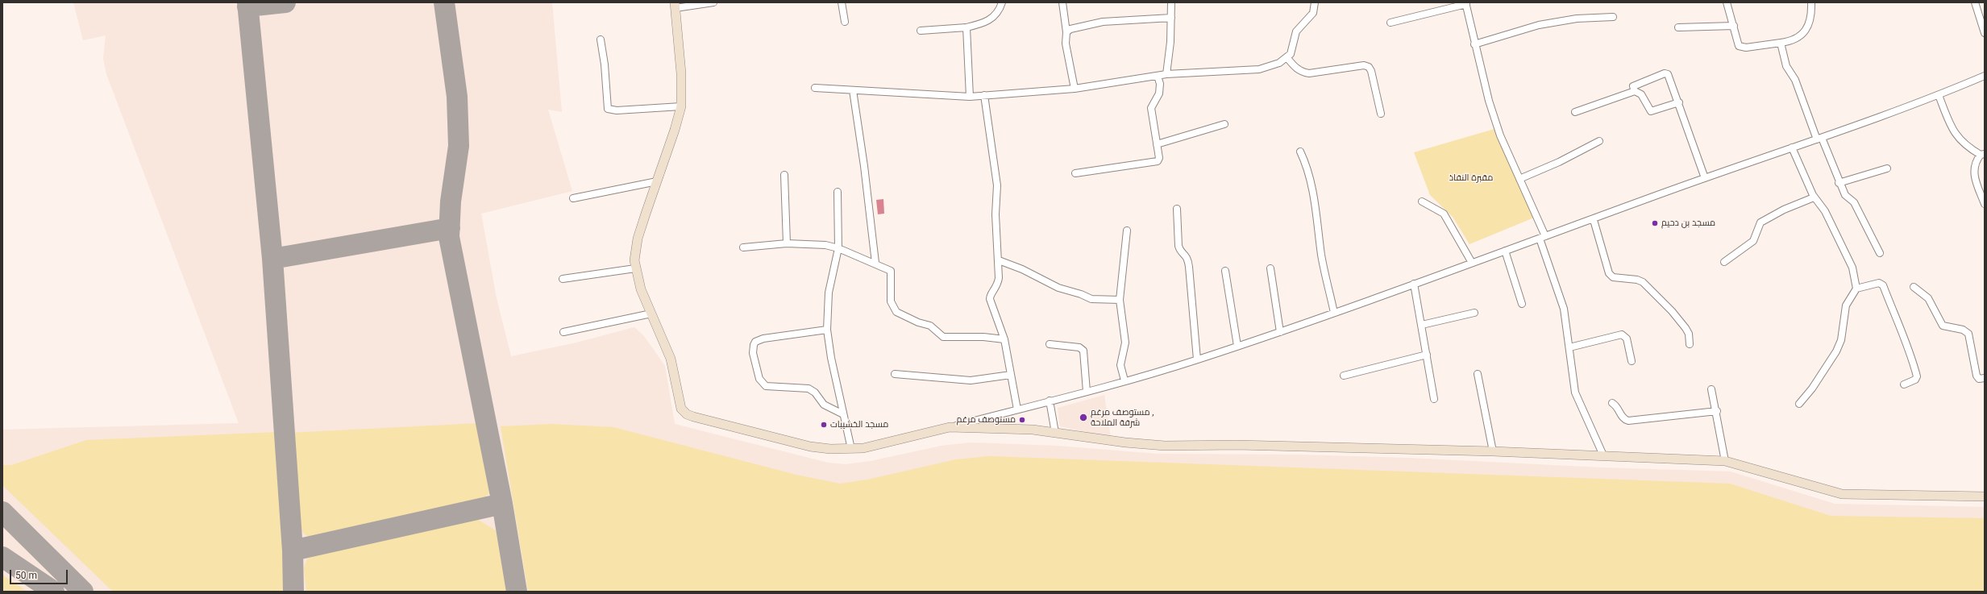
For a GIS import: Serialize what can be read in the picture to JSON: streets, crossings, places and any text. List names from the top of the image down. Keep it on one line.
{"parks":["مقبرة النفاذ"],"places":["مسجد بن دحيم","مستوصف مرغم , شرفة الملاحة","مستوصف مرغم","مسجد الخشيبات"],"scale_bar":"50 m"}
